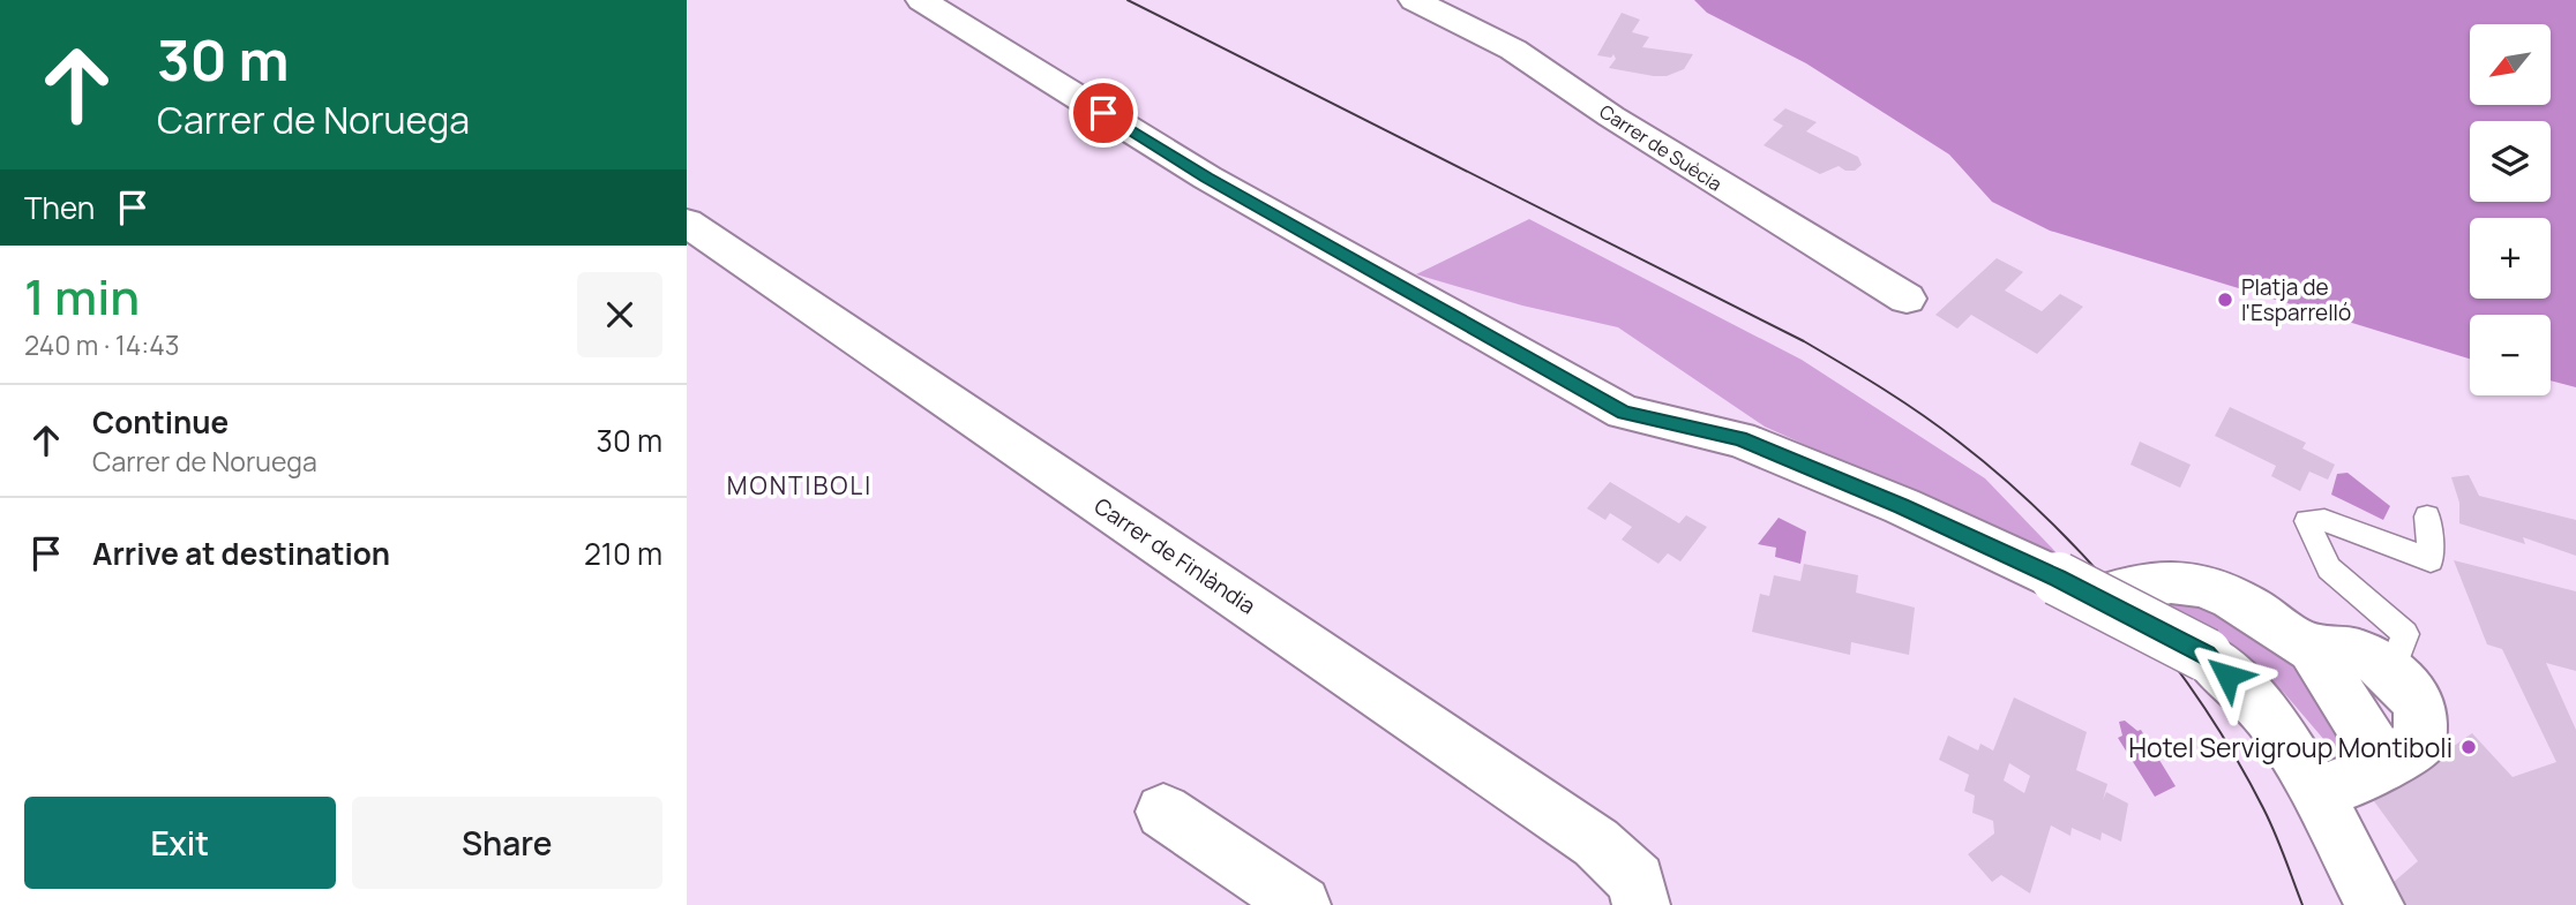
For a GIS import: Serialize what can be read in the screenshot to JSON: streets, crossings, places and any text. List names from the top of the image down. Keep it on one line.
{"streets":{"street":["Carrer de Suècia","Carrer de Finlàndia"]},"districts":["MONTIBOLI"],"places":["Platja de l'Esparrelló","Hotel Servigroup Montiboli"],"north":"bottom left","page":{"turn":["30 m","Carrer de Noruega"],"map_buttons":["+","−"],"then":"Then","heading":["1 min","240 m · 14:43"],"list":[{"name":"Continue","note":"Carrer de Noruega","value":"30 m"},{"name":"Arrive at destination","value":"210 m"}],"buttons":["Exit","Share"]}}
